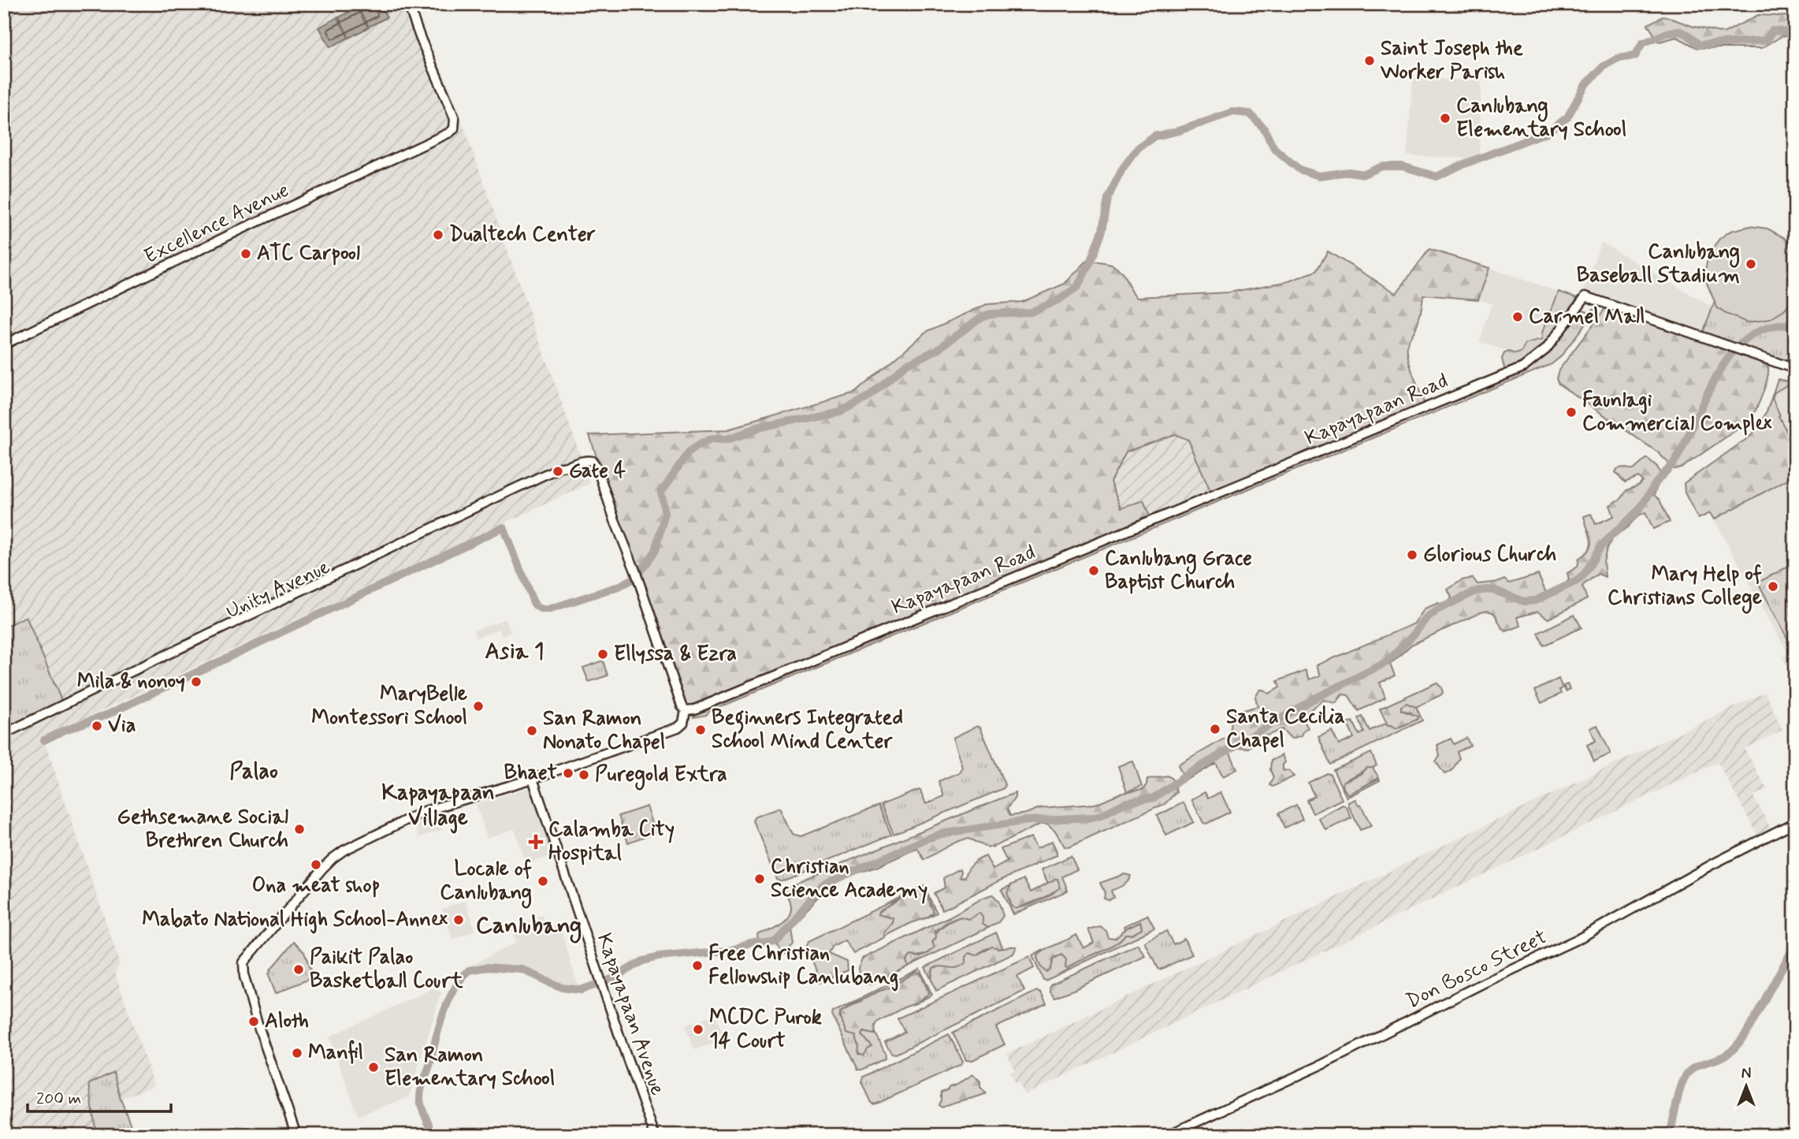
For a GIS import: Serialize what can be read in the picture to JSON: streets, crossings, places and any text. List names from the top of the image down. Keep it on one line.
{"streets":{"street":["Excellence Avenue","Kapayapaan Road","Unity Avenue","Don Bosco Street","Kapayapaan Avenue"]},"crossings":[["Kapayapaan Road","Unity Avenue"]],"districts":["Asia 1","Palao","Kapayapaan Village","Canlubang"],"places":{"other":["Saint Joseph the Worker Parish","Canlubang Elementary School","Dualtech Center","ATC Carpool","Canlubang Baseball Stadium","Carmel Mall","Faunlagi Commercial Complex","Gate 4","Glorious Church","Canlubang Grace Baptist Church","Mary Help of Christians College","Ellyssa & Ezra","Mila & nonoy","MaryBelle Montessori School","Via","Santa Cecilia Chapel","Beginners Integrated School Mind Center","San Ramon Nonato Chapel","Bhaet","Puregold Extra","Gethsemane Social Brethren Church","Ona meat shop","Christian Science Academy","Locale of Canlubang","Mabato National High School-Annex","Free Christian Fellowship Canlubang","Paikit Palao Basketball Court","Aloth","MCDC Purok 14 Court","Manfil","San Ramon Elementary School"],"health":["Calamba City Hospital"]},"scale_bar":"200 m","north":"top"}
